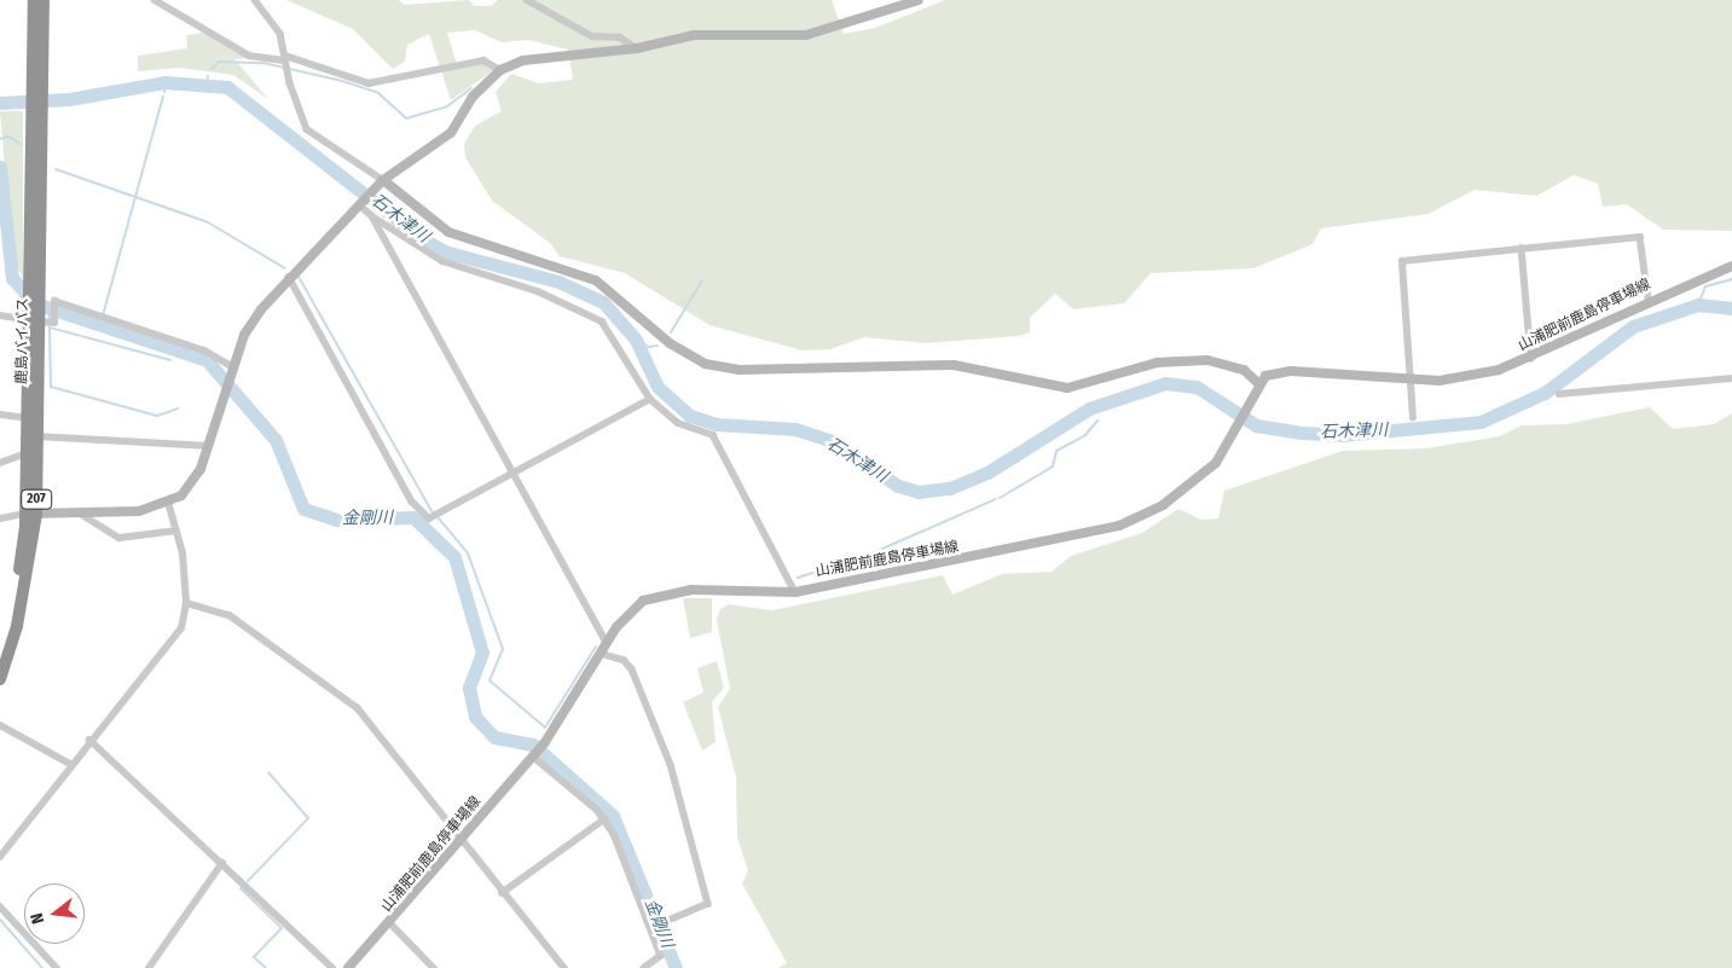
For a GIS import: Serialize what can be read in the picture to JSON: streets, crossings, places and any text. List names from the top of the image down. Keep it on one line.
{"streets":{"highway":["鹿島バイパス","207"],"street":["山浦肥前鹿島停車場線"]},"water":["石木津川","金剛川"],"north":"left"}
